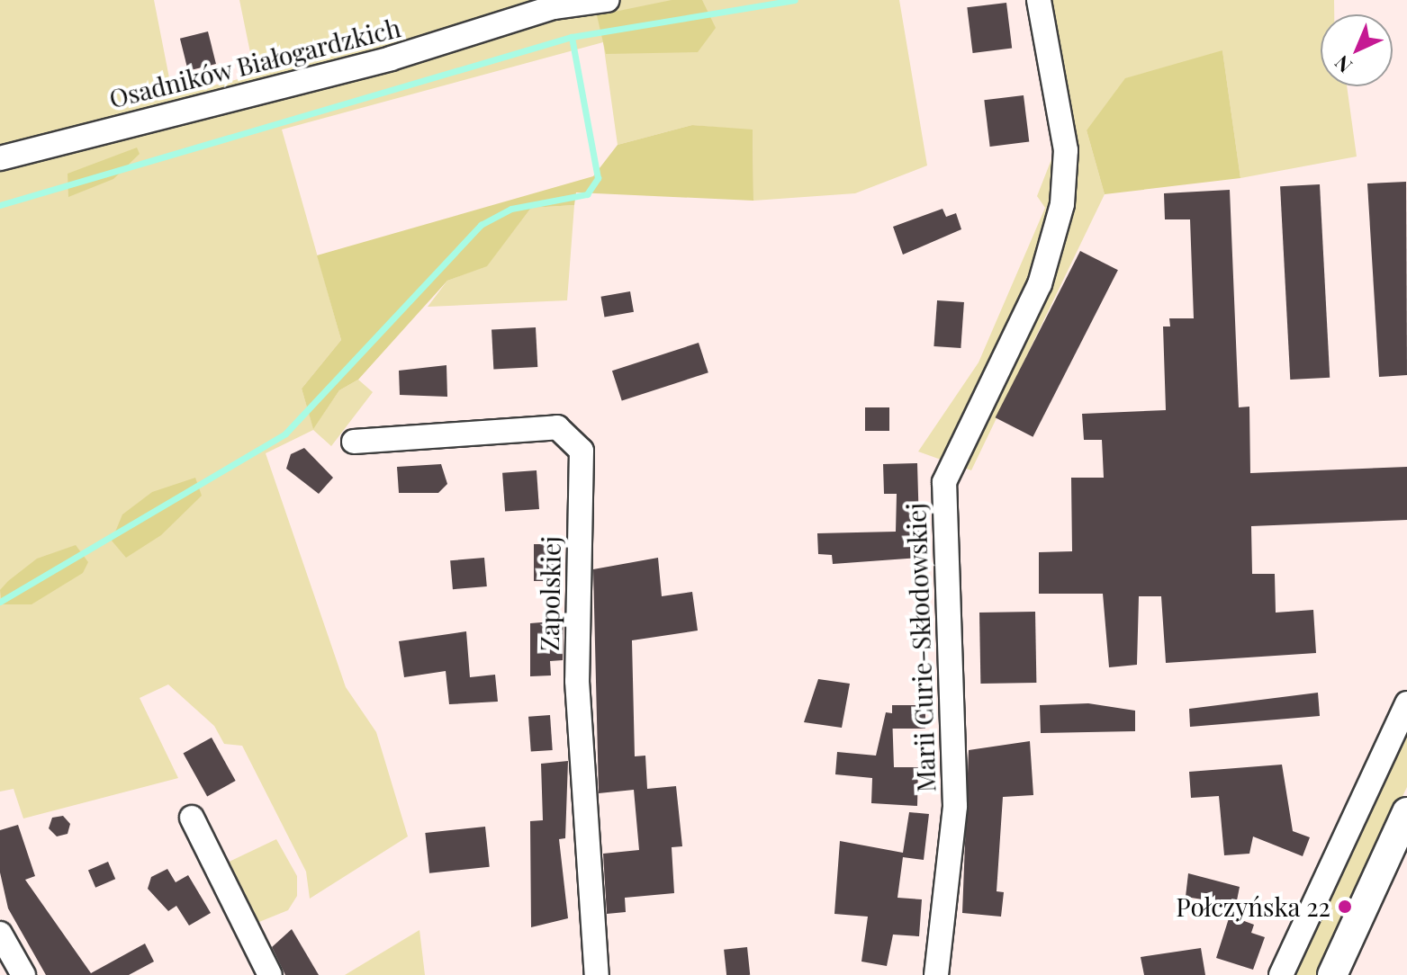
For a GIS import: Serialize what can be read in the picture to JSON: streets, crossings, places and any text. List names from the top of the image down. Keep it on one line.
{"streets":{"street":["Osadników Białogardzkich","Zapolskiej","Marii Curie-Skłodowskiej"]},"places":["Połczyńska 22"],"north":"bottom left"}
